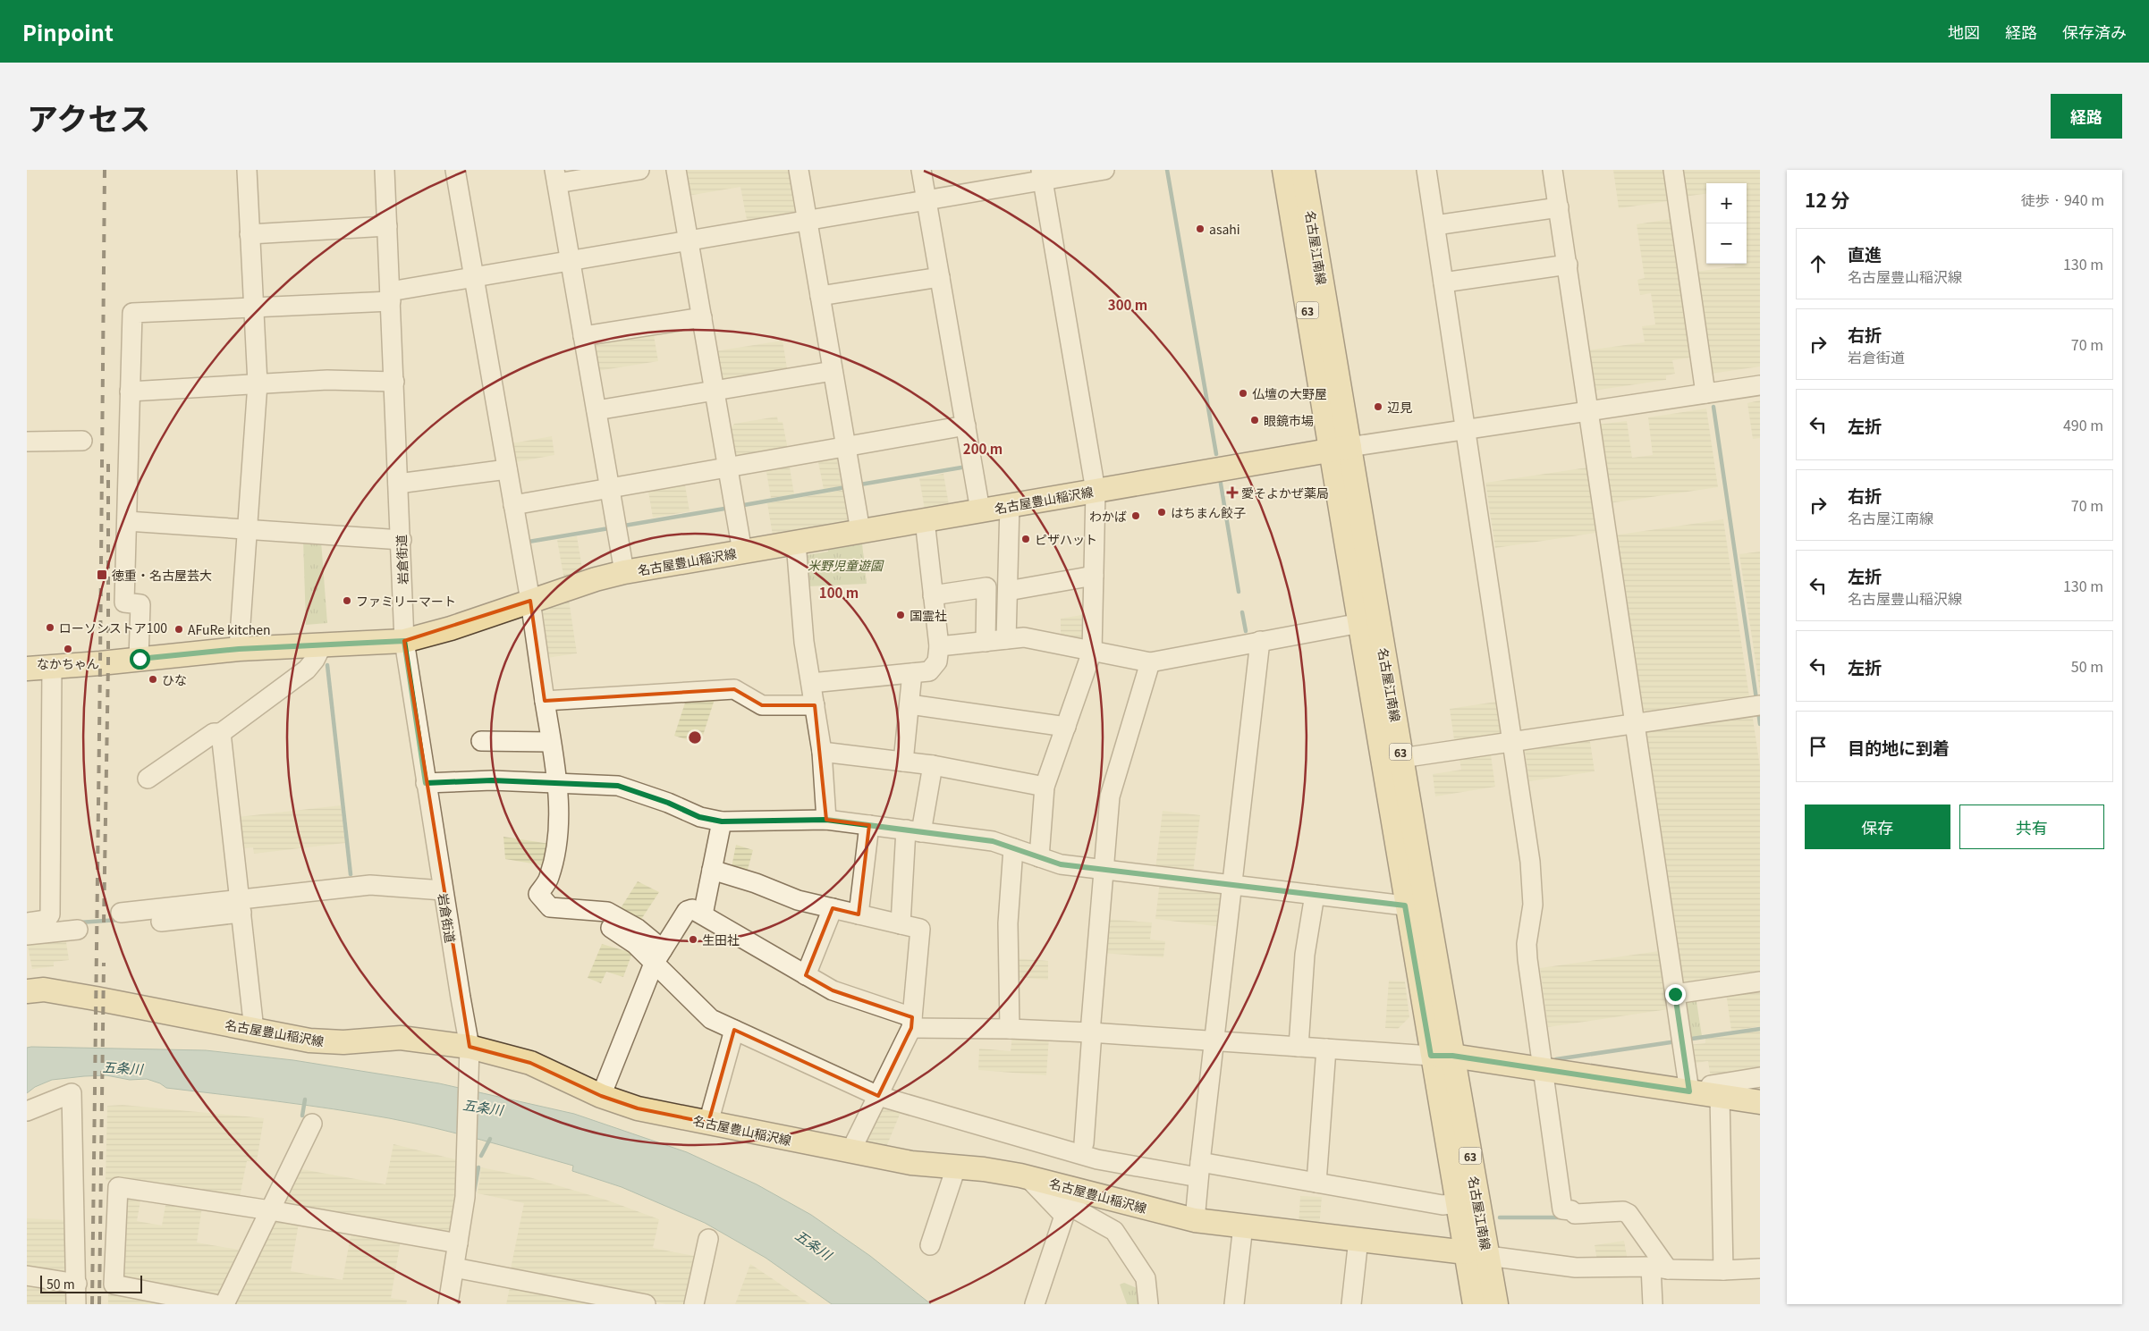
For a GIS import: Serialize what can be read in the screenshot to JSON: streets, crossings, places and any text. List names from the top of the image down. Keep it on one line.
{"streets":{"main road":["名古屋江南線","63","名古屋豊山稲沢線"],"street":["岩倉街道"]},"crossings":[["名古屋江南線","名古屋豊山稲沢線"],["名古屋豊山稲沢線","岩倉街道"]],"water":["五条川"],"parks":["米野児童遊園"],"places":{"other":["asahi","仏壇の大野屋","辺見","眼鏡市場","はちまん餃子","わかば","ピザハット","ファミリーマート","国霊社","ローソンストア100","AFuRe kitchen","なかちゃん","ひな","生田社"],"health":["愛そよかぜ薬局"],"transit":["徳重・名古屋芸大"]},"scale_bar":"50 m","page":{"header":"Pinpoint","nav":["地図","経路","保存済み"],"title":"アクセス","buttons":["経路",["保存","共有"]],"heading":["12 分","徒歩 · 940 m"],"map_buttons":["+","−"],"list":[["直進","名古屋豊山稲沢線","130 m"],["右折","岩倉街道","70 m"],["左折","490 m"],["右折","名古屋江南線","70 m"],["左折","名古屋豊山稲沢線","130 m"],["左折","50 m"],"目的地に到着"],"scale":"50 m"},"rings":["300 m","200 m","100 m"]}
